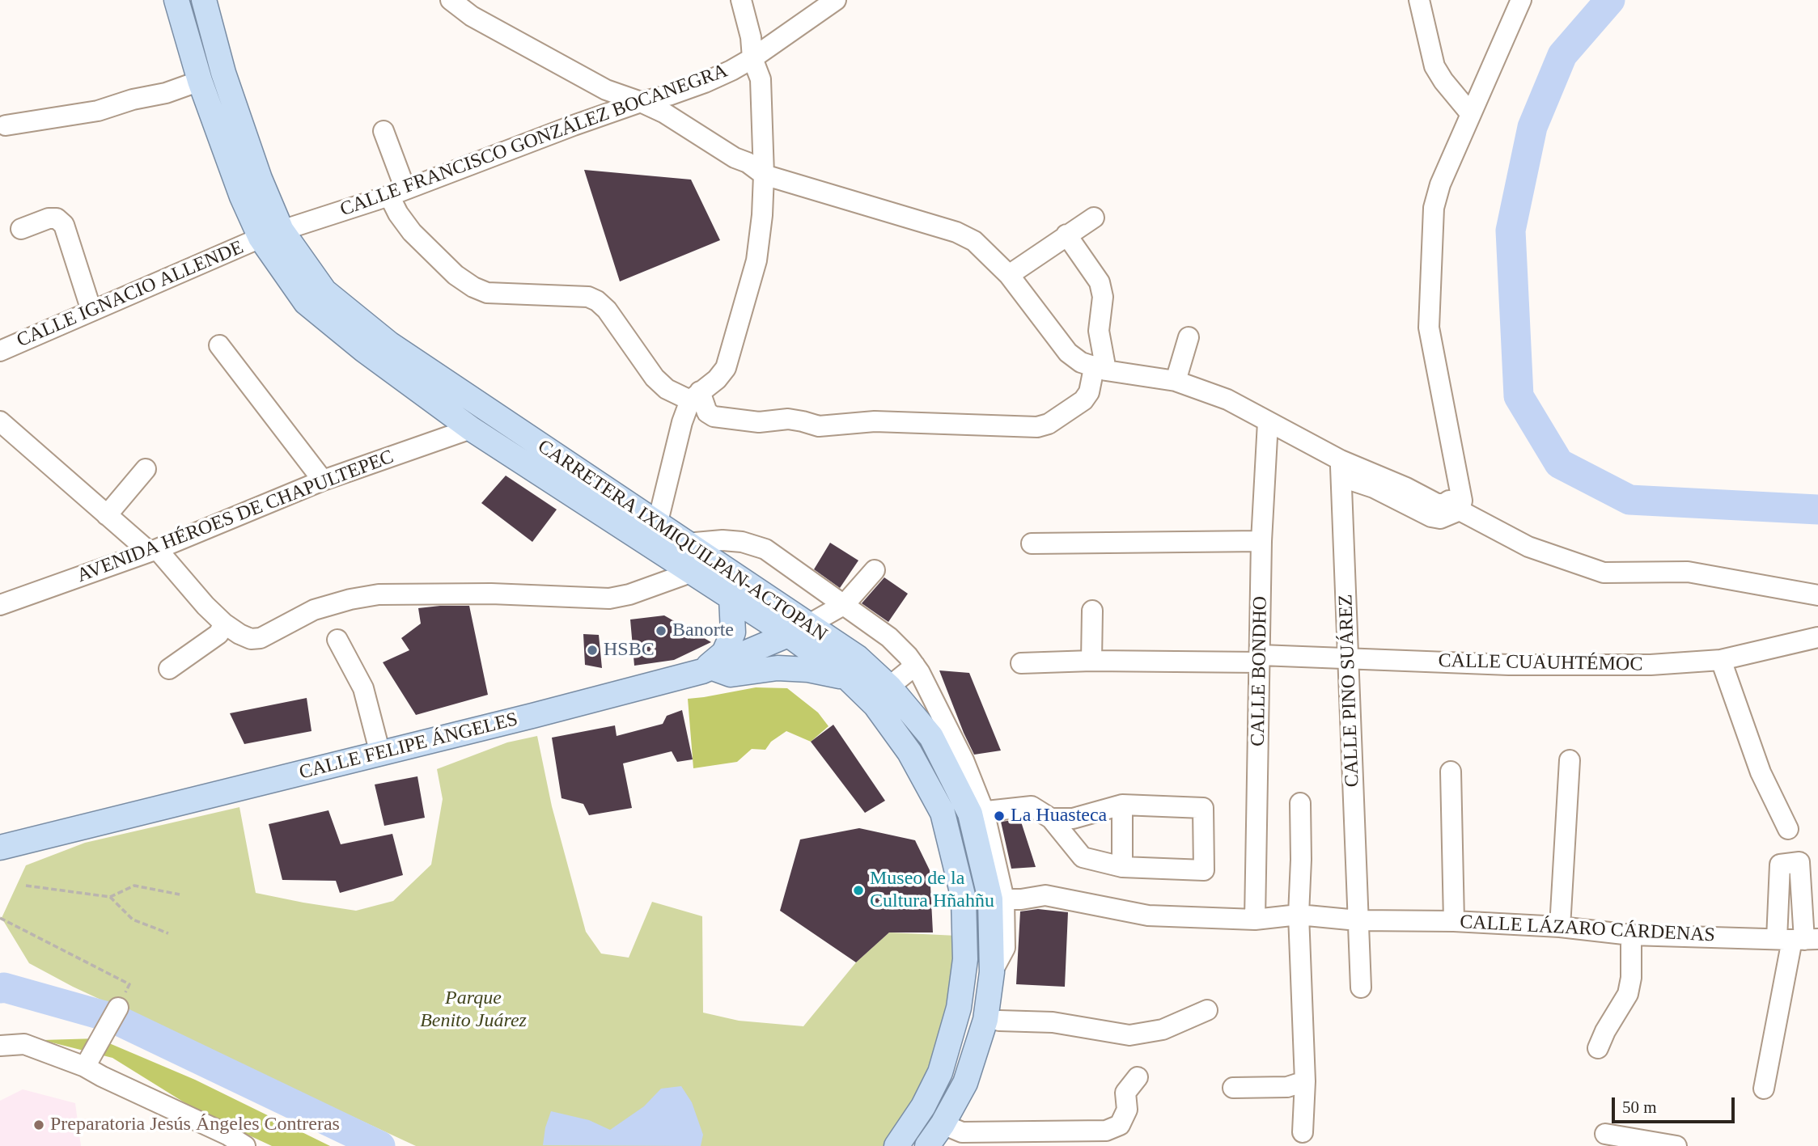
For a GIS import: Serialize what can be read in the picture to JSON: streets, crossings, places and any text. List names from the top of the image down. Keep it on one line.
{"streets":{"main road":["CARRETERA IXMIQUILPAN-ACTOPAN","CALLE FELIPE ÁNGELES"],"street":["CALLE FRANCISCO GONZÁLEZ BOCANEGRA","CALLE IGNACIO ALLENDE","AVENIDA HÉROES DE CHAPULTEPEC","CALLE CUAUHTÉMOC","CALLE BONDHO","CALLE PINO SUÁREZ","CALLE LÁZARO CÁRDENAS"]},"crossings":[["CALLE FRANCISCO GONZÁLEZ BOCANEGRA","CALLE IGNACIO ALLENDE"],["CALLE FRANCISCO GONZÁLEZ BOCANEGRA","CARRETERA IXMIQUILPAN-ACTOPAN"],["CALLE IGNACIO ALLENDE","CARRETERA IXMIQUILPAN-ACTOPAN"],["CARRETERA IXMIQUILPAN-ACTOPAN","CALLE FELIPE ÁNGELES"],["CARRETERA IXMIQUILPAN-ACTOPAN","CALLE LÁZARO CÁRDENAS"],["CALLE CUAUHTÉMOC","CALLE BONDHO"],["CALLE CUAUHTÉMOC","CALLE PINO SUÁREZ"],["CALLE BONDHO","CALLE LÁZARO CÁRDENAS"],["CALLE PINO SUÁREZ","CALLE LÁZARO CÁRDENAS"]],"parks":["Parque Benito Juárez"],"places":["Banorte","HSBC","La Huasteca","Museo de la Cultura Hñahñu","Preparatoria Jesús Ángeles Contreras"],"scale_bar":"50 m"}
